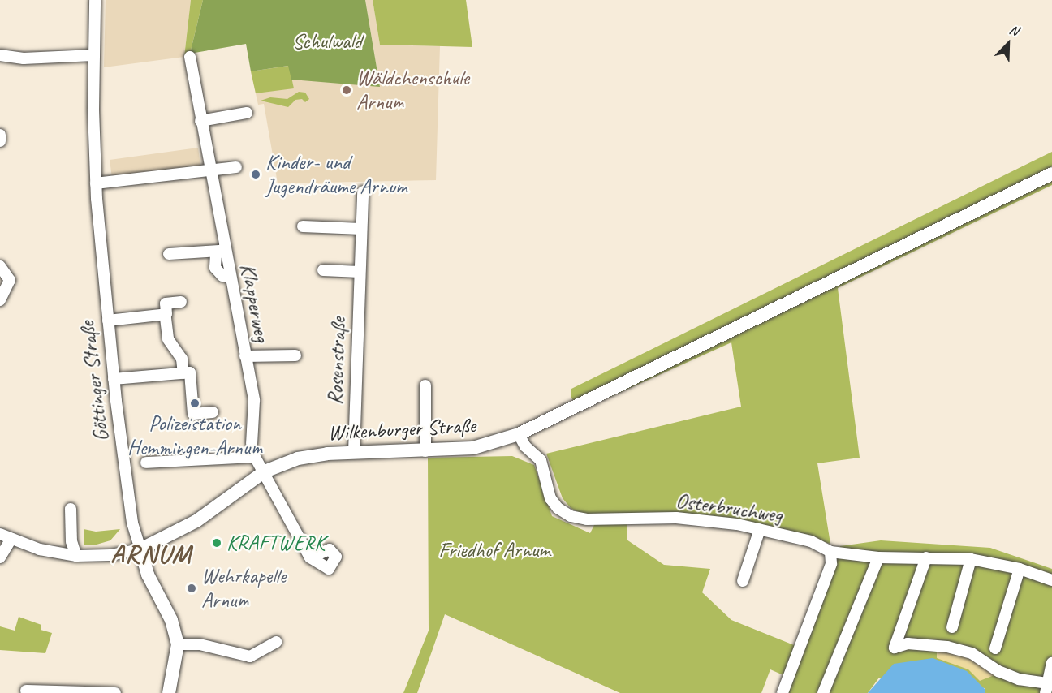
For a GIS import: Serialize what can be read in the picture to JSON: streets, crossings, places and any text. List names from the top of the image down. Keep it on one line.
{"streets":{"main road":["Göttinger Straße","Wilkenburger Straße"],"street":["Klapperweg","Rosenstraße","Osterbruchweg"]},"crossings":[["Rosenstraße","Wilkenburger Straße"],["Göttinger Straße","Wilkenburger Straße"],["Wilkenburger Straße","Osterbruchweg"]],"districts":["ARNUM"],"parks":["Schulwald","Friedhof Arnum"],"places":["Wäldchenschule Arnum","Kinder- und Jugendräume Arnum","Polizeistation Hemmingen-Arnum","KRAFTWERK","Wehrkapelle Arnum"],"north":"top right"}
